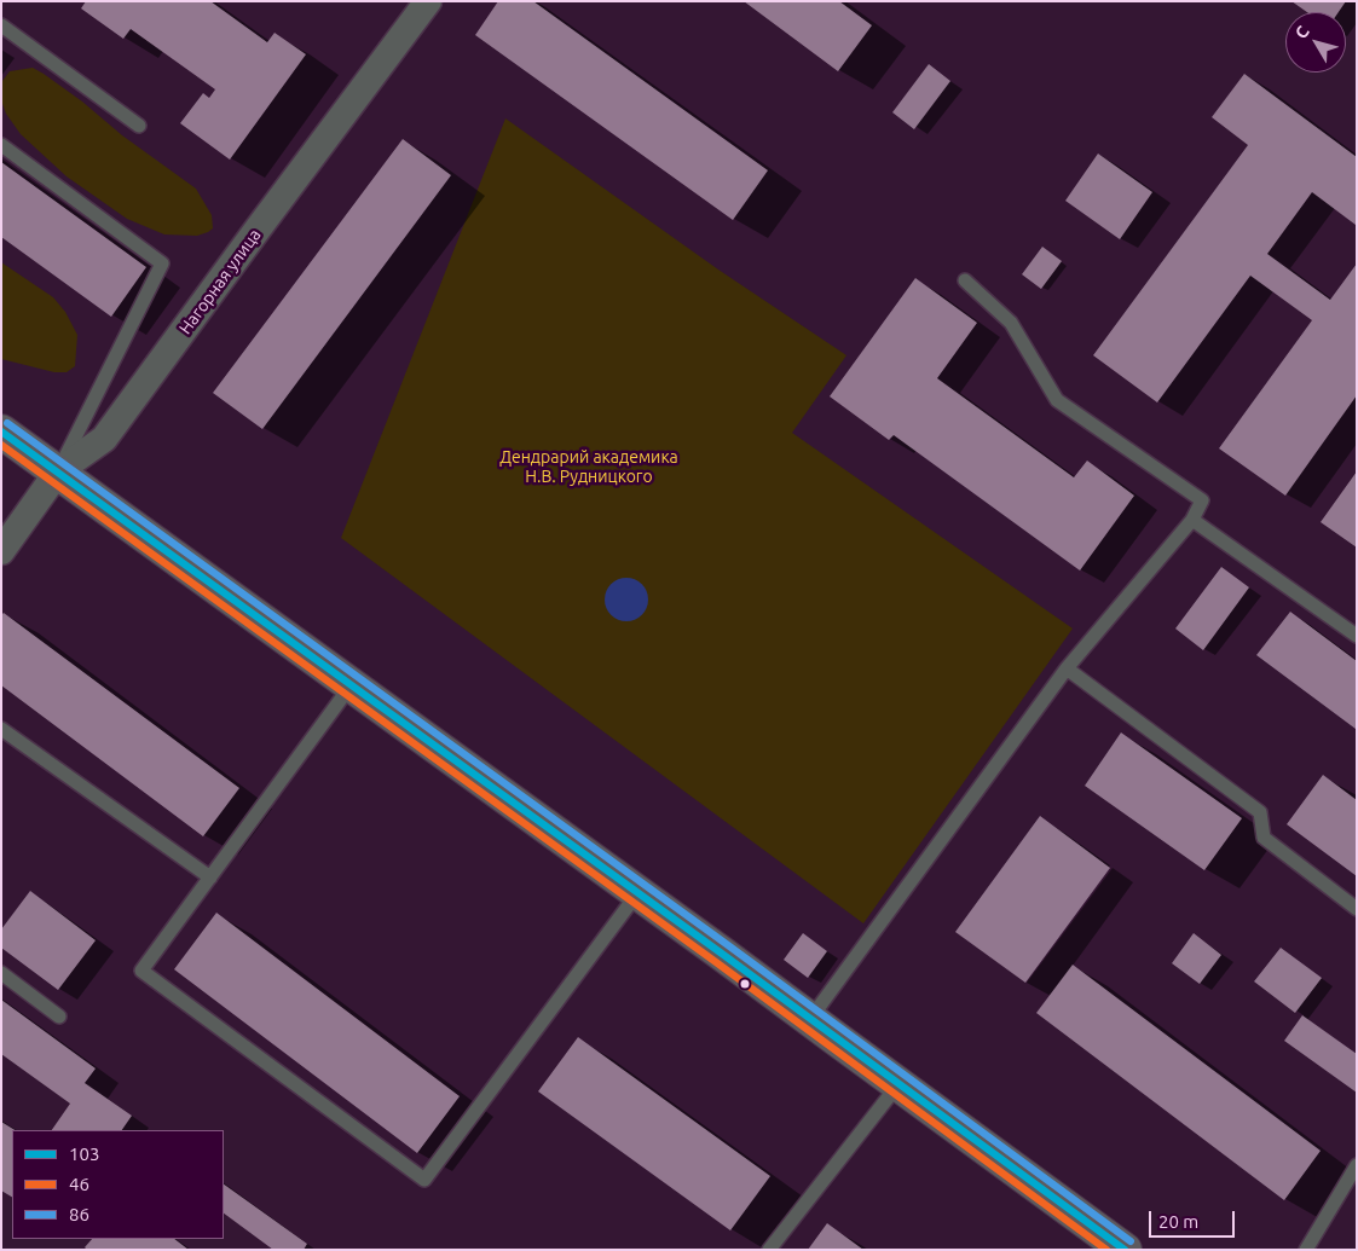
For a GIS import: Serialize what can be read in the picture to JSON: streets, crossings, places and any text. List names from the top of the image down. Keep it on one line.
{"streets":{"street":["Нагорная улица"]},"parks":["Дендрарий академика Н.В. Рудницкого"],"lines":["transit line 86","transit line 103","transit line 46"],"legend":["103","46","86"],"scale_bar":"20 m","north":"top left"}
